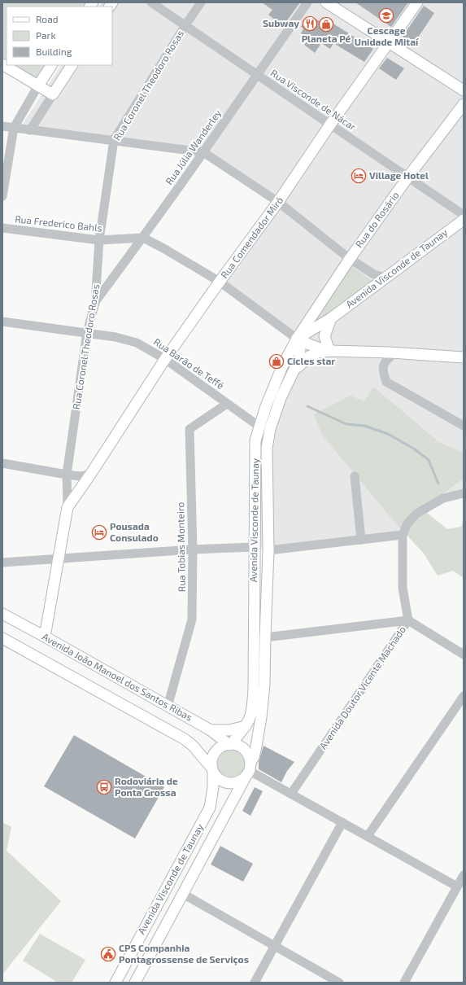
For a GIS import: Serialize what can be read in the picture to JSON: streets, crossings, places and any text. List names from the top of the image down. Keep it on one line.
{"streets":{"main road":["Rua Coronel Theodoro Rosas","Rua do Rosário","Rua Comendador Miró","Avenida Visconde de Taunay","Avenida João Manoel dos Santos Ribas"],"street":["Rua Visconde de Nácar","Rua Júlia Wanderley","Rua Frederico Bahls","Rua Barão de Teffé","Rua Tobias Monteiro","Avenida Doutor Vicente Machado"]},"crossings":[["Rua Coronel Theodoro Rosas","Rua Visconde de Nácar"],["Rua Coronel Theodoro Rosas","Rua Júlia Wanderley"],["Rua Coronel Theodoro Rosas","Rua Frederico Bahls"],["Rua Coronel Theodoro Rosas","Rua Comendador Miró"],["Rua Coronel Theodoro Rosas","Rua Barão de Teffé"],["Rua Coronel Theodoro Rosas","Avenida João Manoel dos Santos Ribas"],["Rua Visconde de Nácar","Rua Júlia Wanderley"],["Rua Visconde de Nácar","Rua do Rosário"],["Rua Visconde de Nácar","Rua Comendador Miró"],["Rua Júlia Wanderley","Rua Frederico Bahls"],["Rua do Rosário","Rua Frederico Bahls"],["Rua do Rosário","Avenida Visconde de Taunay"],["Rua Frederico Bahls","Rua Comendador Miró"],["Rua Frederico Bahls","Avenida Visconde de Taunay"],["Rua Comendador Miró","Rua Barão de Teffé"],["Avenida Visconde de Taunay","Rua Barão de Teffé"],["Avenida Visconde de Taunay","Avenida João Manoel dos Santos Ribas"],["Rua Barão de Teffé","Rua Tobias Monteiro"],["Rua Tobias Monteiro","Avenida João Manoel dos Santos Ribas"]],"places":{"school or university":["Cescage Unidade Mitaí"],"restaurant":["Subway"],"shop":["Planeta Pé","Cicles star"],"hotel":["Village Hotel","Pousada Consulado"],"bus stop":["Rodoviária de Ponta Grossa"],"public building":["CPS Companhia Pontagrossense de Serviços"]},"legend":["Road","Park","Building"]}
